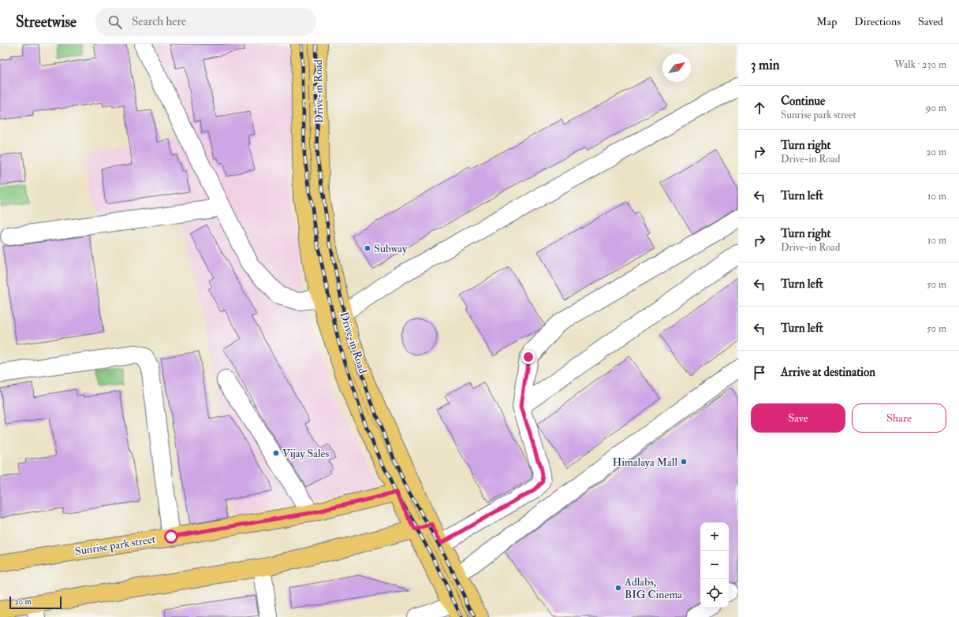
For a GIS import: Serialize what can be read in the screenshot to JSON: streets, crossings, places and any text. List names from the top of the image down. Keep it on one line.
{"streets":{"main road":["Drive-in Road","Sunrise park street"]},"crossings":[["Drive-in Road","Sunrise park street"]],"places":["Subway","Vijay Sales","Himalaya Mall","Adlabs, BIG Cinema"],"scale_bar":"20 m","north":"top right","page":{"header":"Streetwise","search":"Search here","nav":["Map","Directions","Saved"],"heading":["3 min","Walk · 230 m"],"list":[["Continue","Sunrise park street","90 m"],["Turn right","Drive-in Road","20 m"],["Turn left","10 m"],["Turn right","Drive-in Road","10 m"],["Turn left","50 m"],["Turn left","50 m"],"Arrive at destination"],"buttons":["Save","Share"],"map_buttons":["+","−"],"scale":"20 m"}}
